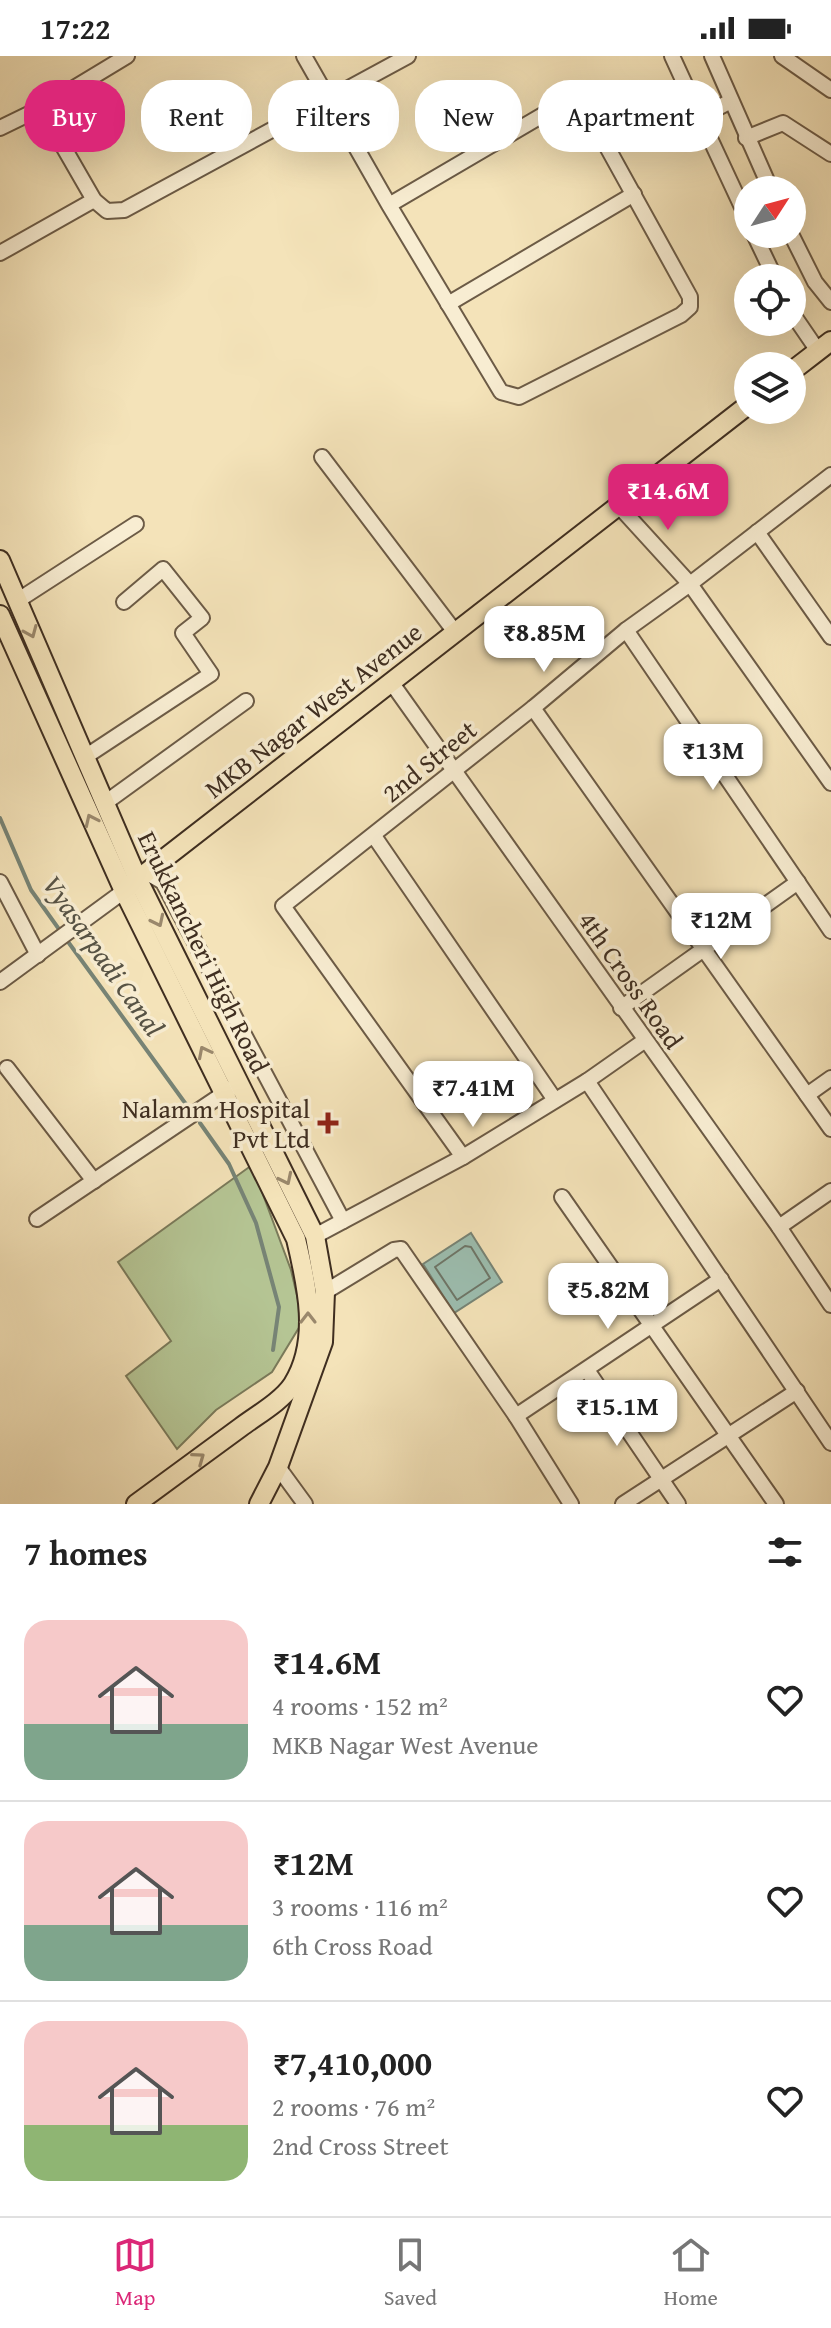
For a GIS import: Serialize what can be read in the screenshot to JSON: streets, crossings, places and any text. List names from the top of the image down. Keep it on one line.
{"streets":{"main road":["MKB Nagar West Avenue","Erukkancheri High Road"],"street":["2nd Street","4th Cross Road"]},"crossings":[["MKB Nagar West Avenue","Erukkancheri High Road"],["MKB Nagar West Avenue","4th Cross Road"],["2nd Street","4th Cross Road"]],"water":["Vyasarpadi Canal"],"places":{"health":["Nalamm Hospital Pvt Ltd"]},"north":"top right","page":{"status":"17:22","chip":["Buy","Rent","Filters","New","Apartment"],"price":["₹14.6M","₹8.85M","₹13M","₹12M","₹7.41M","₹5.82M","₹15.1M"],"heading":"7 homes","list":[{"name":"₹14.6M","note":"4 rooms · 152 m² · MKB Nagar West Avenue"},{"name":"₹12M","note":"3 rooms · 116 m² · 6th Cross Road"},{"name":"₹7,410,000","note":"2 rooms · 76 m² · 2nd Cross Street"}],"tabs":["Map","Saved","Home"]}}
